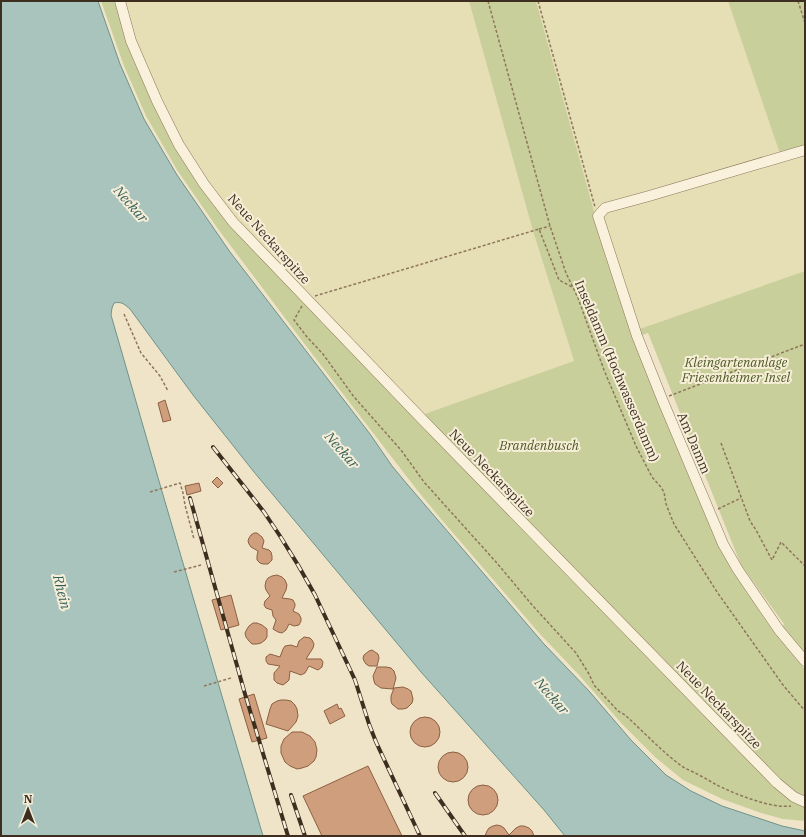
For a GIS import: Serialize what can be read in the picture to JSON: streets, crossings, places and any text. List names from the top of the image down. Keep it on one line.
{"streets":{"street":["Neue Neckarspitze","Am Damm"],"path":["Inseldamm (Hochwasserdamm)"]},"water":["Neckar","Rhein"],"parks":["Kleingartenanlage Friesenheimer Insel","Brandenbusch"],"north":"top"}
